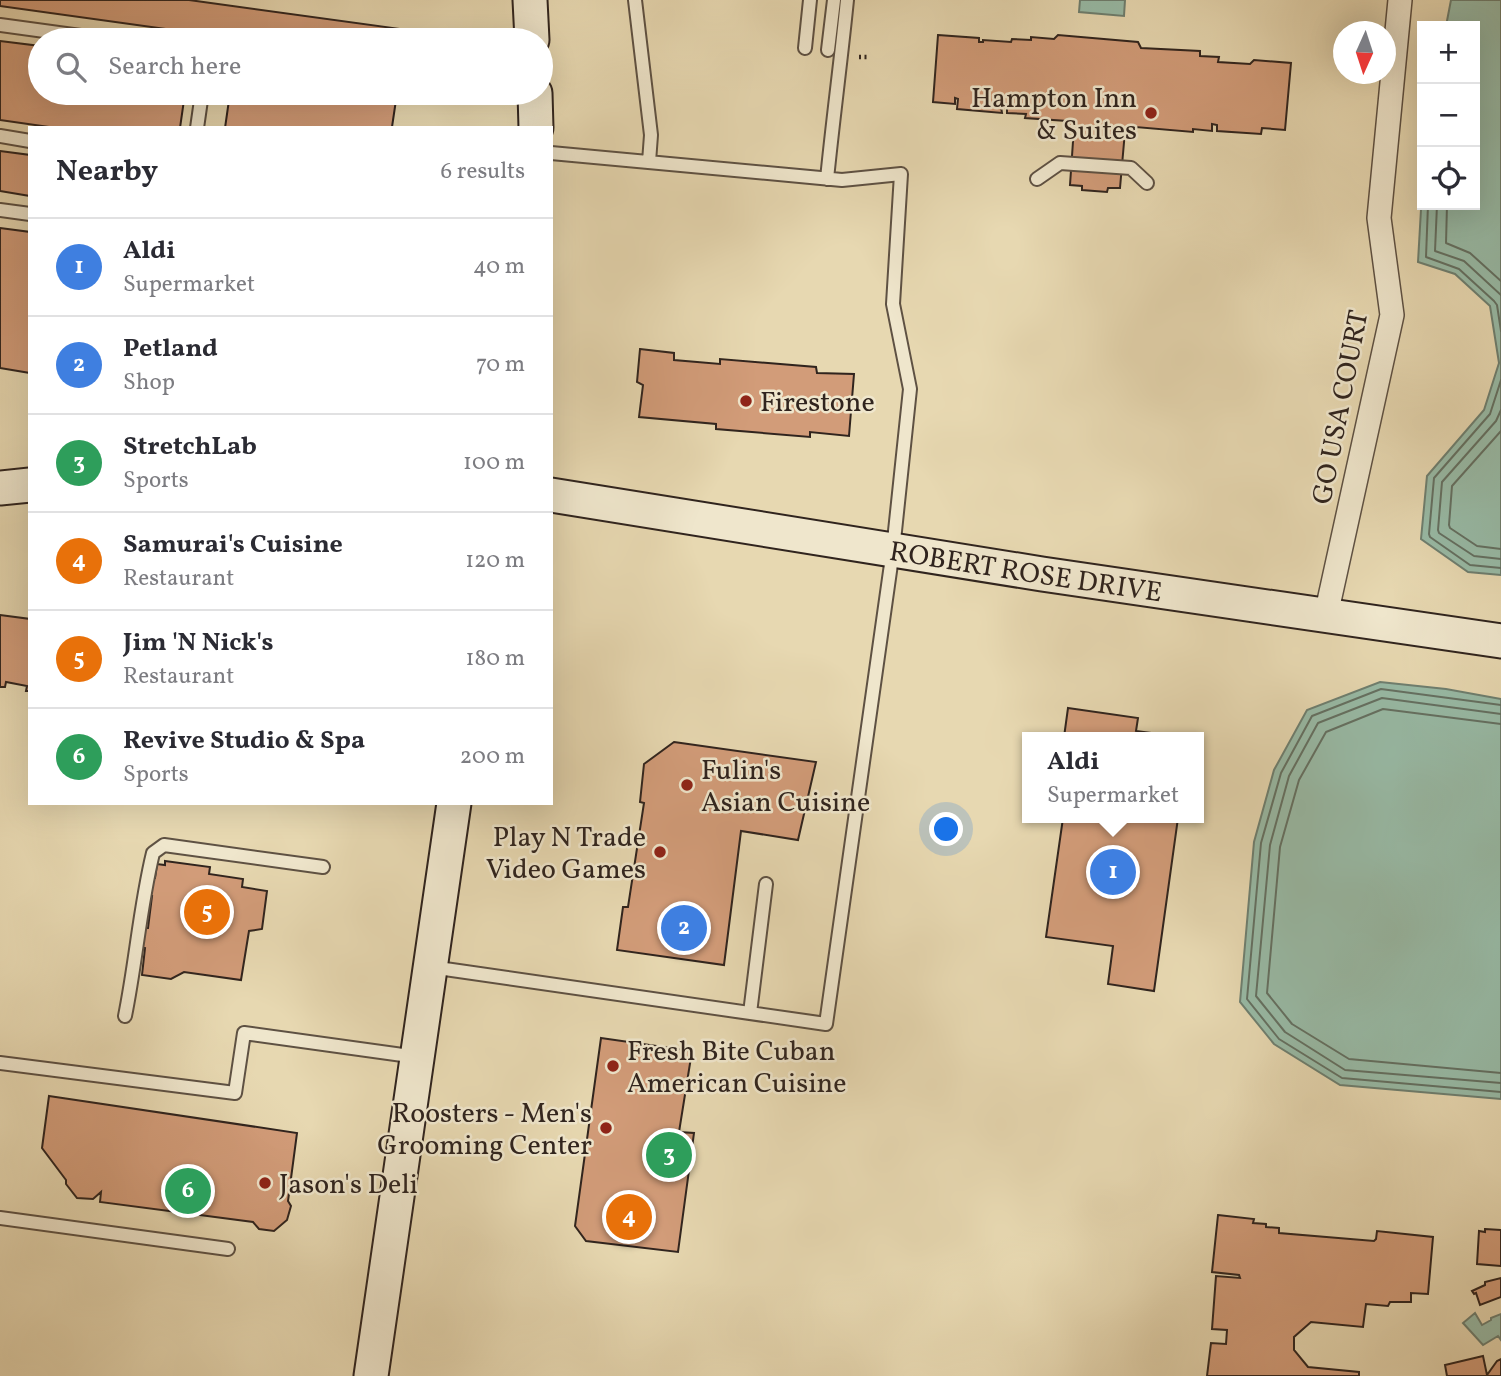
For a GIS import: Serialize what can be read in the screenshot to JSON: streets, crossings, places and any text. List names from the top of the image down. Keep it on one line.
{"streets":{"street":["GO USA COURT","ROBERT ROSE DRIVE"]},"crossings":[["GO USA COURT","ROBERT ROSE DRIVE"]],"places":["Hampton Inn & Suites","Firestone","Fulin's Asian Cuisine","Play N Trade Video Games","Fresh Bite Cuban American Cuisine","Roosters - Men's Grooming Center","Jason's Deli"],"north":"bottom","page":{"map_buttons":["+","−"],"search":"Search here","heading":["Nearby","6 results"],"list":[{"mark":"1","name":"Aldi","note":"Supermarket","value":"40 m"},{"mark":"2","name":"Petland","note":"Shop","value":"70 m"},{"mark":"3","name":"StretchLab","note":"Sports","value":"100 m"},{"mark":"4","name":"Samurai's Cuisine","note":"Restaurant","value":"120 m"},{"mark":"5","name":"Jim 'N Nick's","note":"Restaurant","value":"180 m"},{"mark":"6","name":"Revive Studio & Spa","note":"Sports","value":"200 m"}],"popup":["Aldi","Supermarket"],"pins":["1","5","2","3","6","4"]}}
